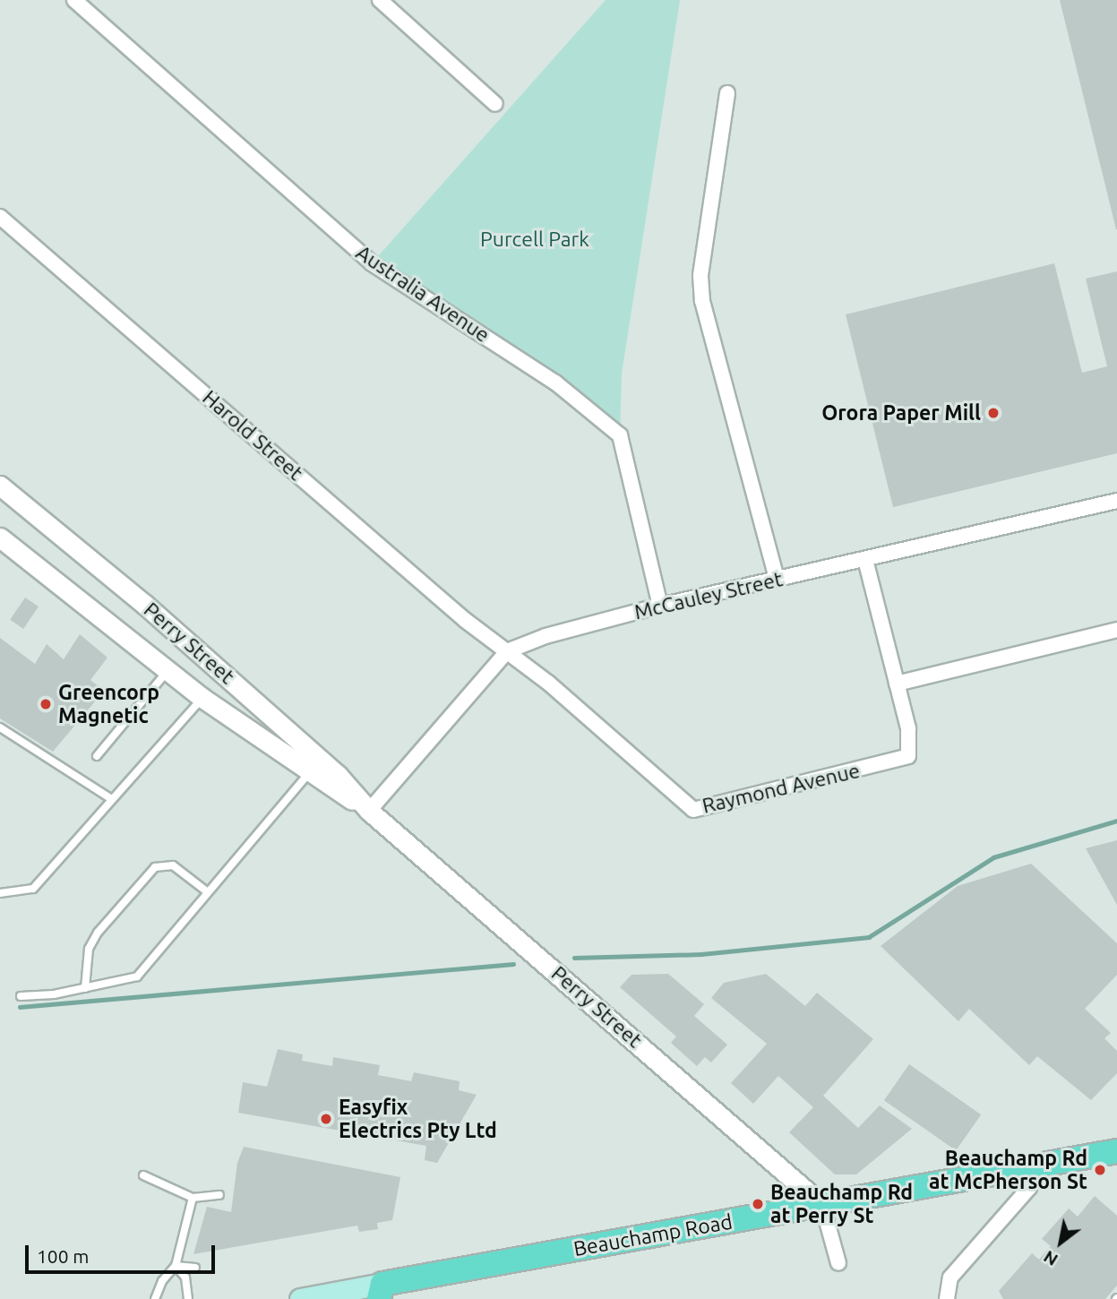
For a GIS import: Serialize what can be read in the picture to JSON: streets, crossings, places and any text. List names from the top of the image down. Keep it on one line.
{"streets":{"main road":["Beauchamp Road"],"street":["Australia Avenue","Harold Street","McCauley Street","Perry Street","Raymond Avenue"]},"crossings":[["Australia Avenue","McCauley Street"],["Harold Street","McCauley Street"],["Harold Street","Raymond Avenue"],["McCauley Street","Perry Street"],["McCauley Street","Raymond Avenue"],["Perry Street","Beauchamp Road"]],"parks":["Purcell Park"],"places":["Orora Paper Mill","Greencorp Magnetic","Easyfix Electrics Pty Ltd","Beauchamp Rd at McPherson St","Beauchamp Rd at Perry St"],"scale_bar":"100 m","north":"bottom left"}
